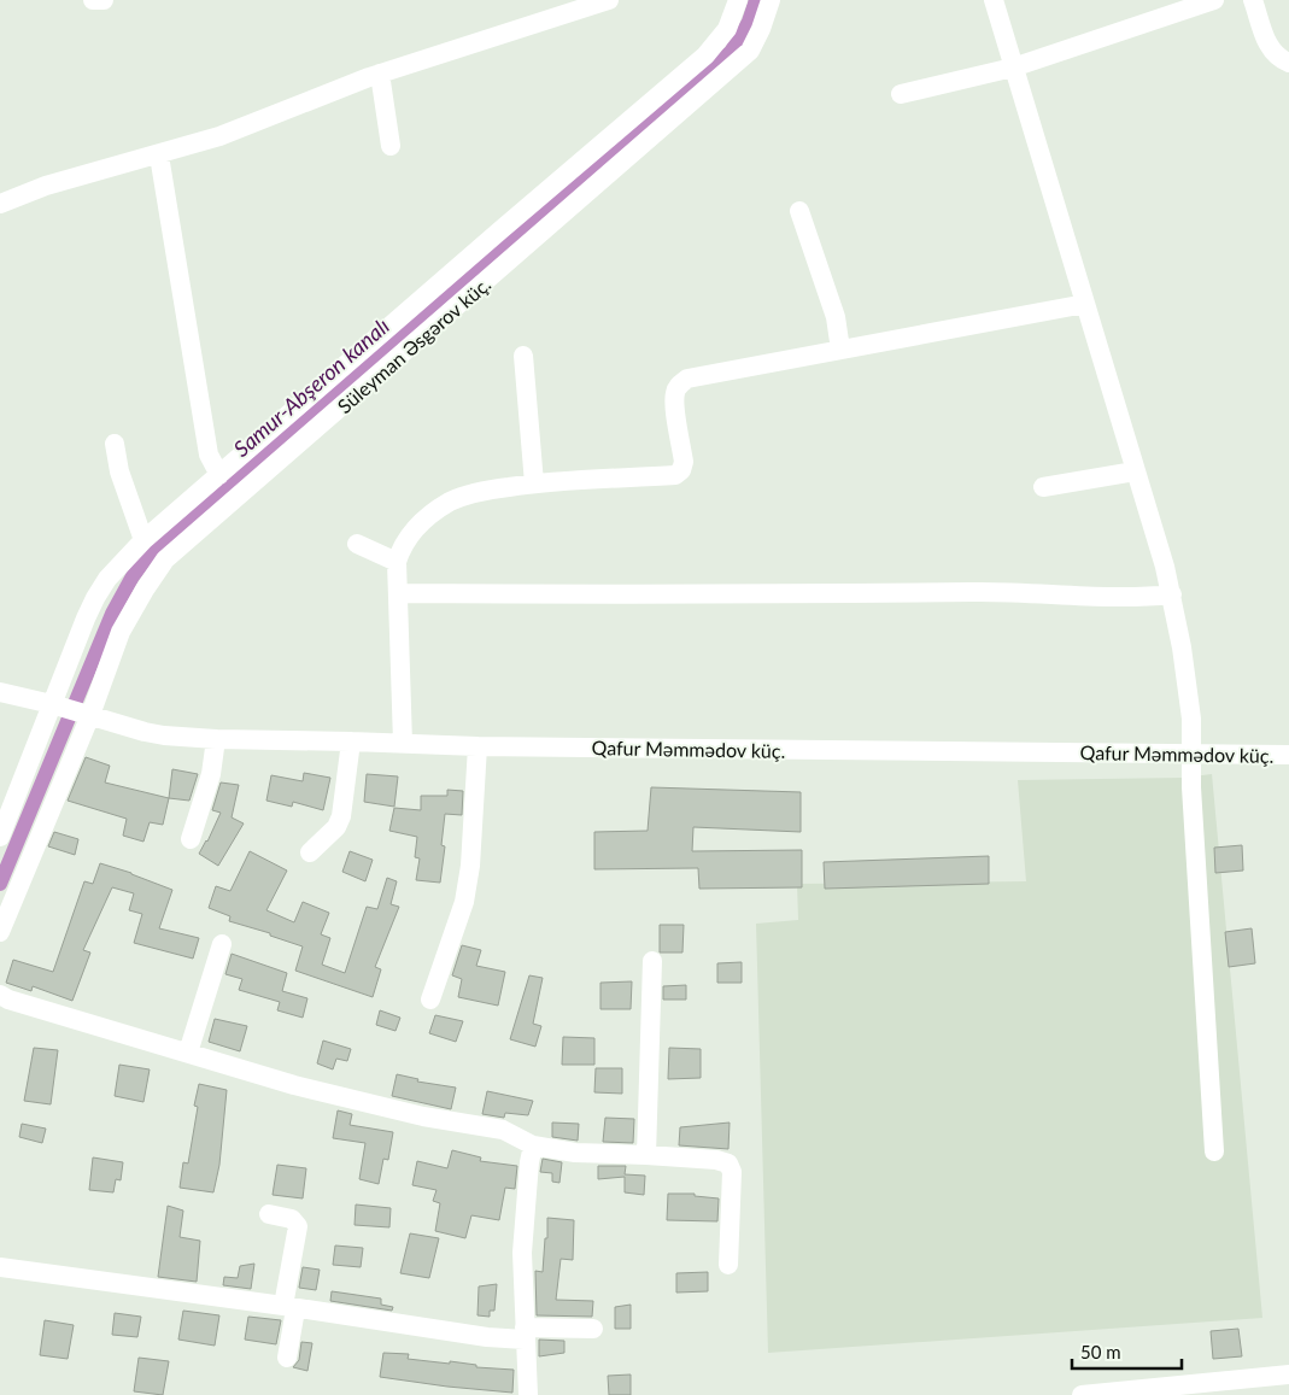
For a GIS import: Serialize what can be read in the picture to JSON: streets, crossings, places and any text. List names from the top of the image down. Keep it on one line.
{"streets":{"street":["Süleyman Əsgərov küç.","Qafur Məmmədov küç."]},"crossings":[["Süleyman Əsgərov küç.","Qafur Məmmədov küç."]],"water":["Samur-Abşeron kanalı"],"scale_bar":"50 m"}
